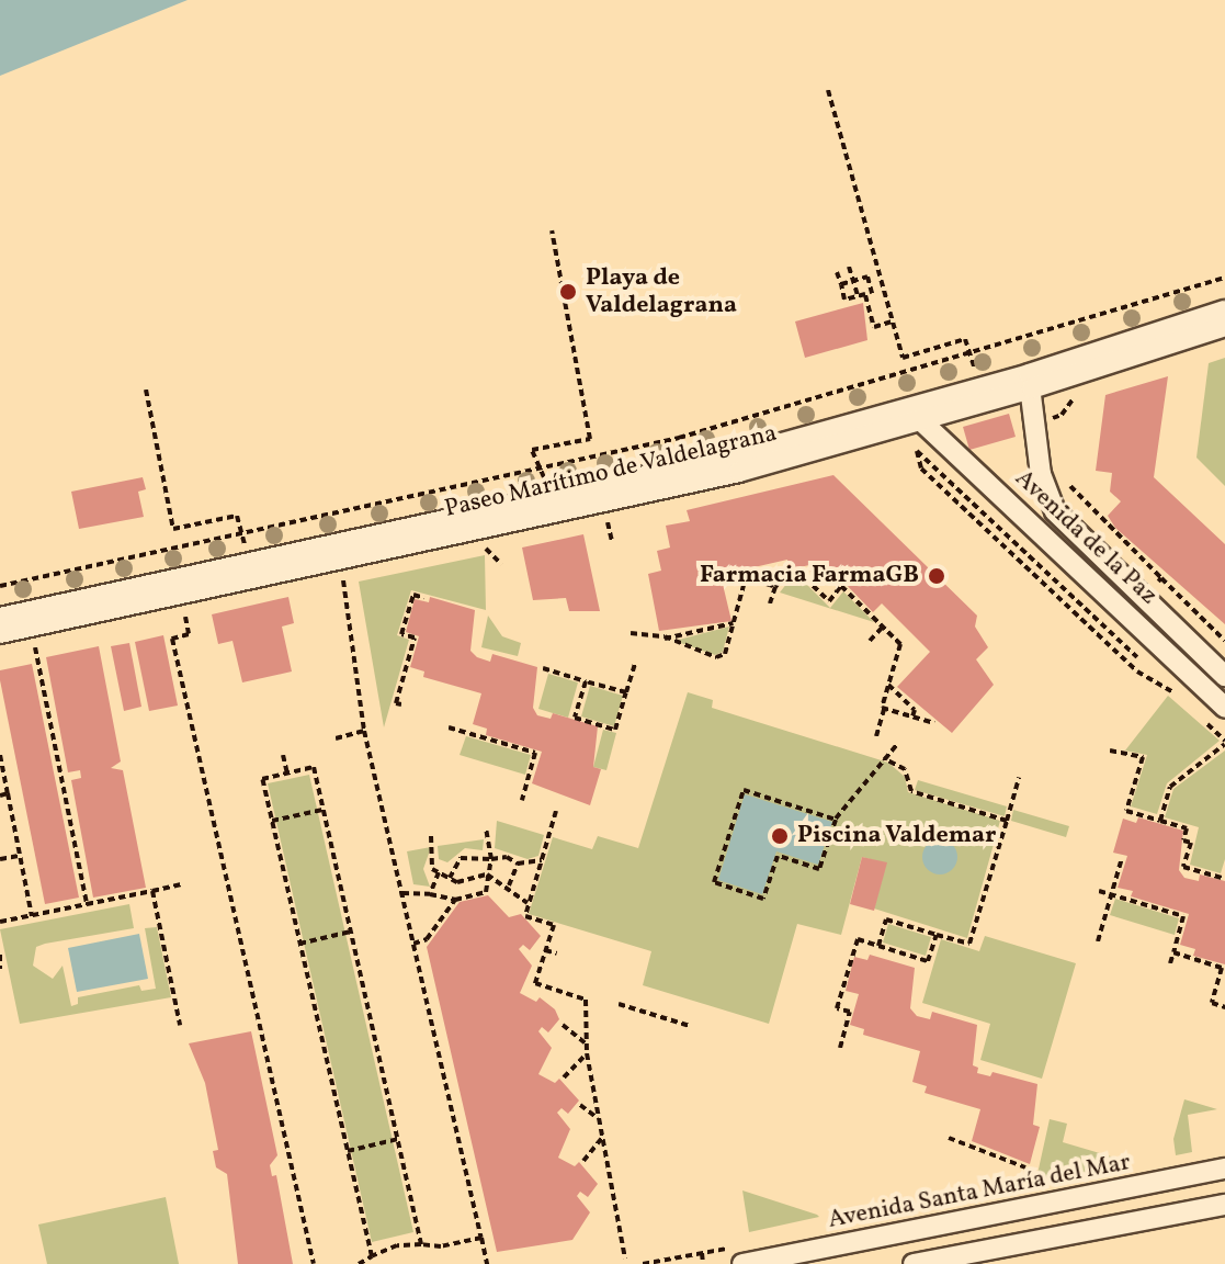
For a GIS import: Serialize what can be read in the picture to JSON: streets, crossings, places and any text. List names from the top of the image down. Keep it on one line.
{"streets":{"street":["Paseo Marítimo de Valdelagrana","Avenida de la Paz","Avenida Santa María del Mar"]},"crossings":[["Paseo Marítimo de Valdelagrana","Avenida de la Paz"]],"places":["Playa de Valdelagrana","Farmacia FarmaGB","Piscina Valdemar"]}
